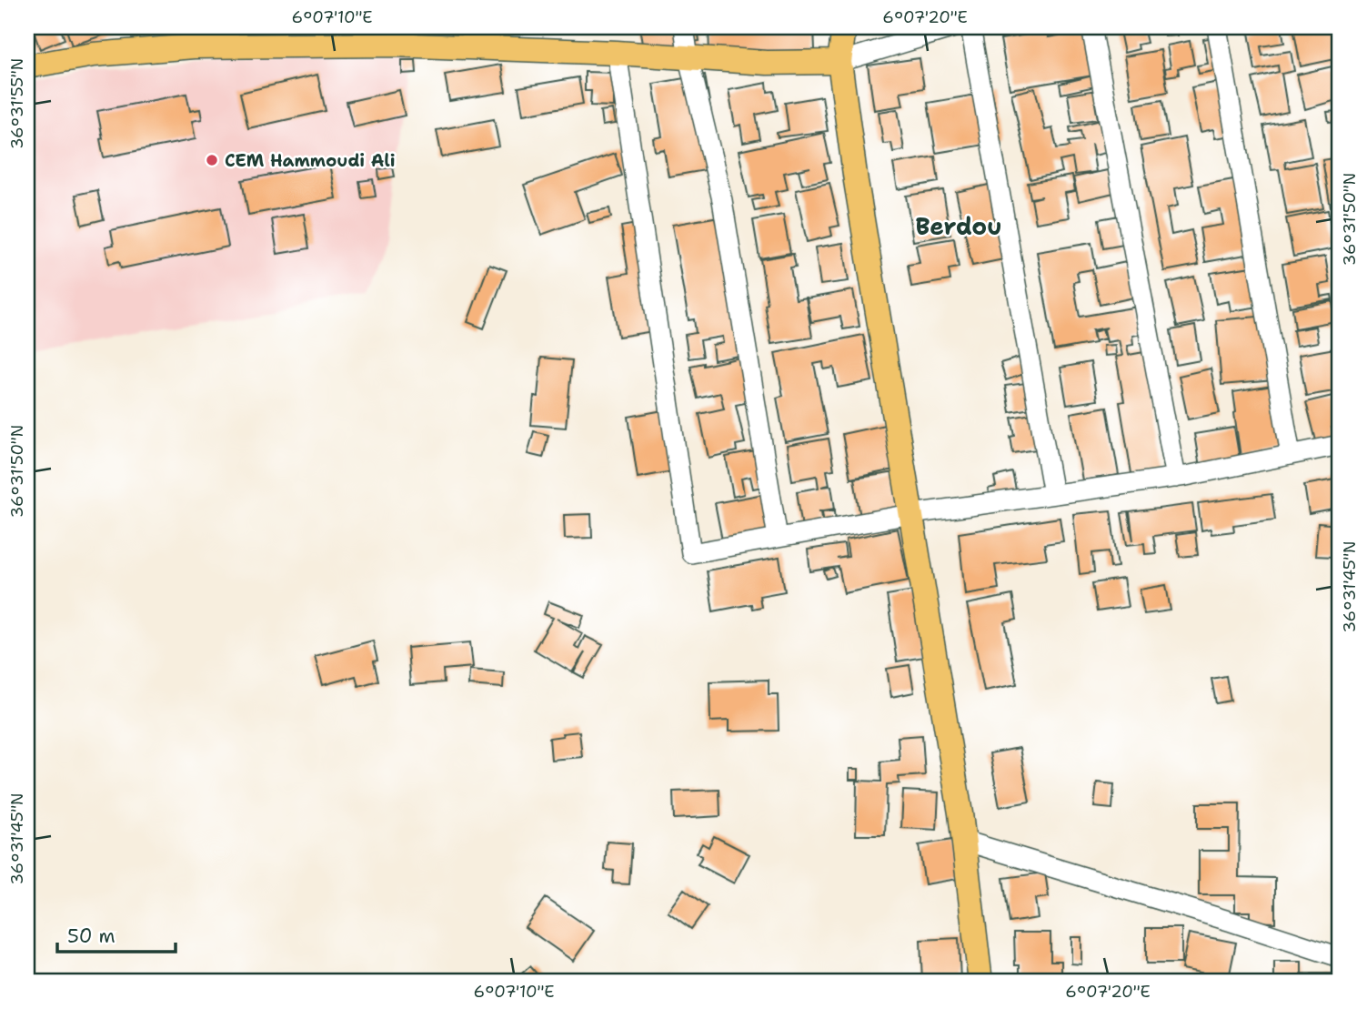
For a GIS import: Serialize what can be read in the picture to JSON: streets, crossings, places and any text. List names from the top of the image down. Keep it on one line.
{"districts":["Berdou"],"places":["CEM Hammoudi Ali"],"scale_bar":"50 m","coordinates":["6°07'10\"E","6°07'20\"E","36°31'55\"N","36°31'50\"N","36°31'45\"N"]}
